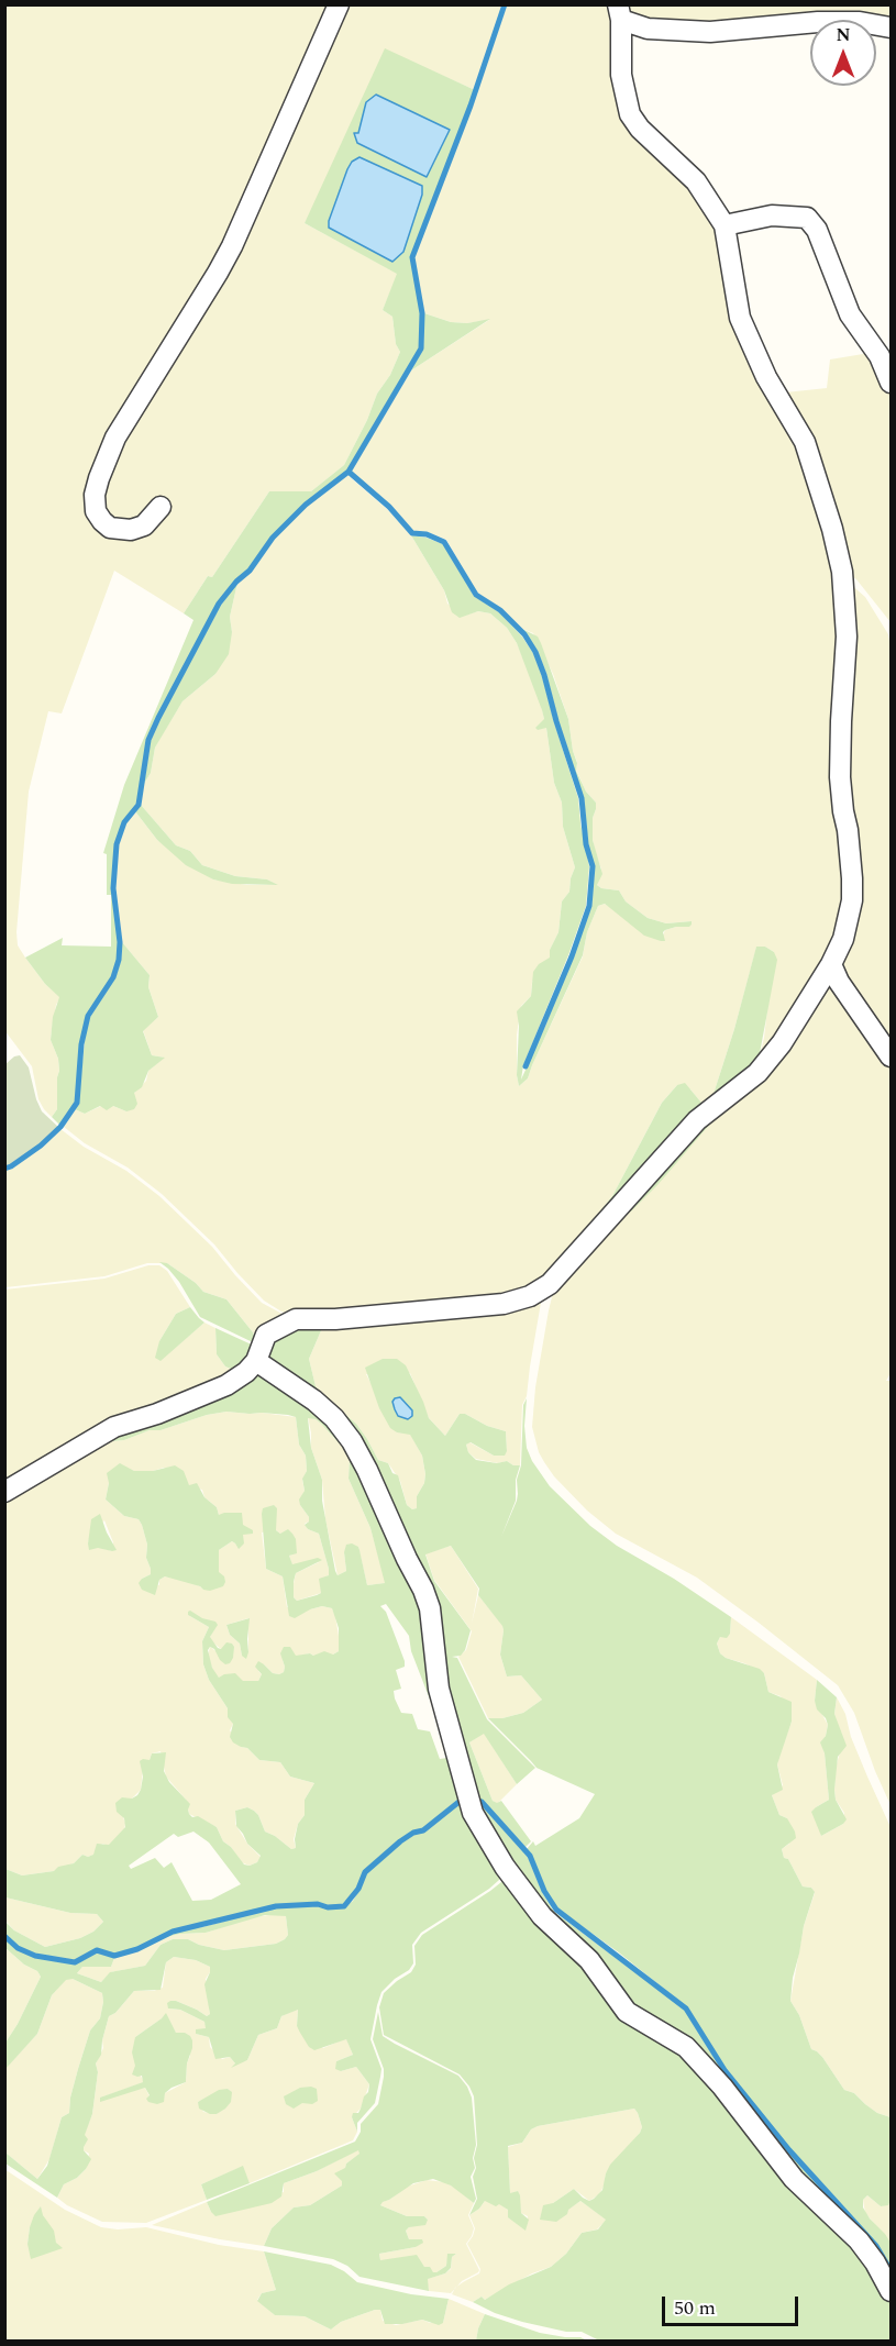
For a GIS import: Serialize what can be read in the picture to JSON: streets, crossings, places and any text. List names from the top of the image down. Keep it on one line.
{"scale_bar":"50 m","north":"top"}
